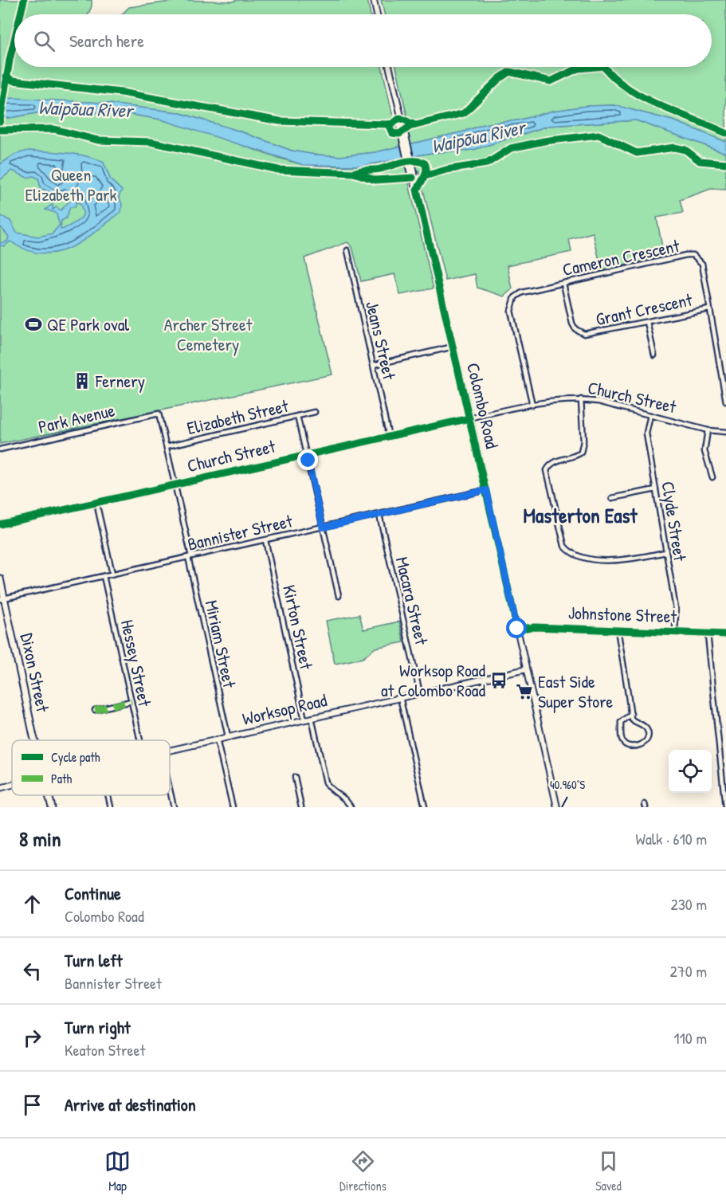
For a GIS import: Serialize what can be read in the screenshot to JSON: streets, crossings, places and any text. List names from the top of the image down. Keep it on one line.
{"streets":{"main road":["Dixon Street"],"street":["Cameron Crescent","Grant Crescent","Jeans Street","Church Street","Colombo Road","Elizabeth Street","Park Avenue","Clyde Street","Bannister Street","Macara Street","Johnstone Street","Kirton Street","Miriam Street","Hessey Street","Worksop Road"]},"crossings":[["Cameron Crescent","Grant Crescent"],["Cameron Crescent","Church Street"],["Jeans Street","Church Street"],["Church Street","Colombo Road"],["Church Street","Clyde Street"],["Church Street","Miriam Street"],["Colombo Road","Bannister Street"],["Colombo Road","Johnstone Street"],["Colombo Road","Worksop Road"],["Elizabeth Street","Miriam Street"],["Park Avenue","Miriam Street"],["Clyde Street","Johnstone Street"],["Bannister Street","Macara Street"],["Bannister Street","Kirton Street"],["Bannister Street","Miriam Street"],["Bannister Street","Hessey Street"],["Bannister Street","Dixon Street"],["Macara Street","Worksop Road"],["Kirton Street","Worksop Road"],["Miriam Street","Worksop Road"]],"districts":["Masterton East"],"water":["Waipōua River"],"parks":["Queen Elizabeth Park","Archer Street Cemetery"],"places":{"sports":["QE Park oval"],"building":["Fernery"],"bus stop":["Worksop Road at Colombo Road"],"supermarket":["East Side Super Store"]},"legend":["Cycle path","Path"],"page":{"search":"Search here","heading":["8 min","Walk · 610 m"],"list":[["Continue","Colombo Road","230 m"],["Turn left","Bannister Street","270 m"],["Turn right","Keaton Street","110 m"],"Arrive at destination"],"nav":["Map","Directions","Saved"]},"coordinates":["40.960°S"]}
